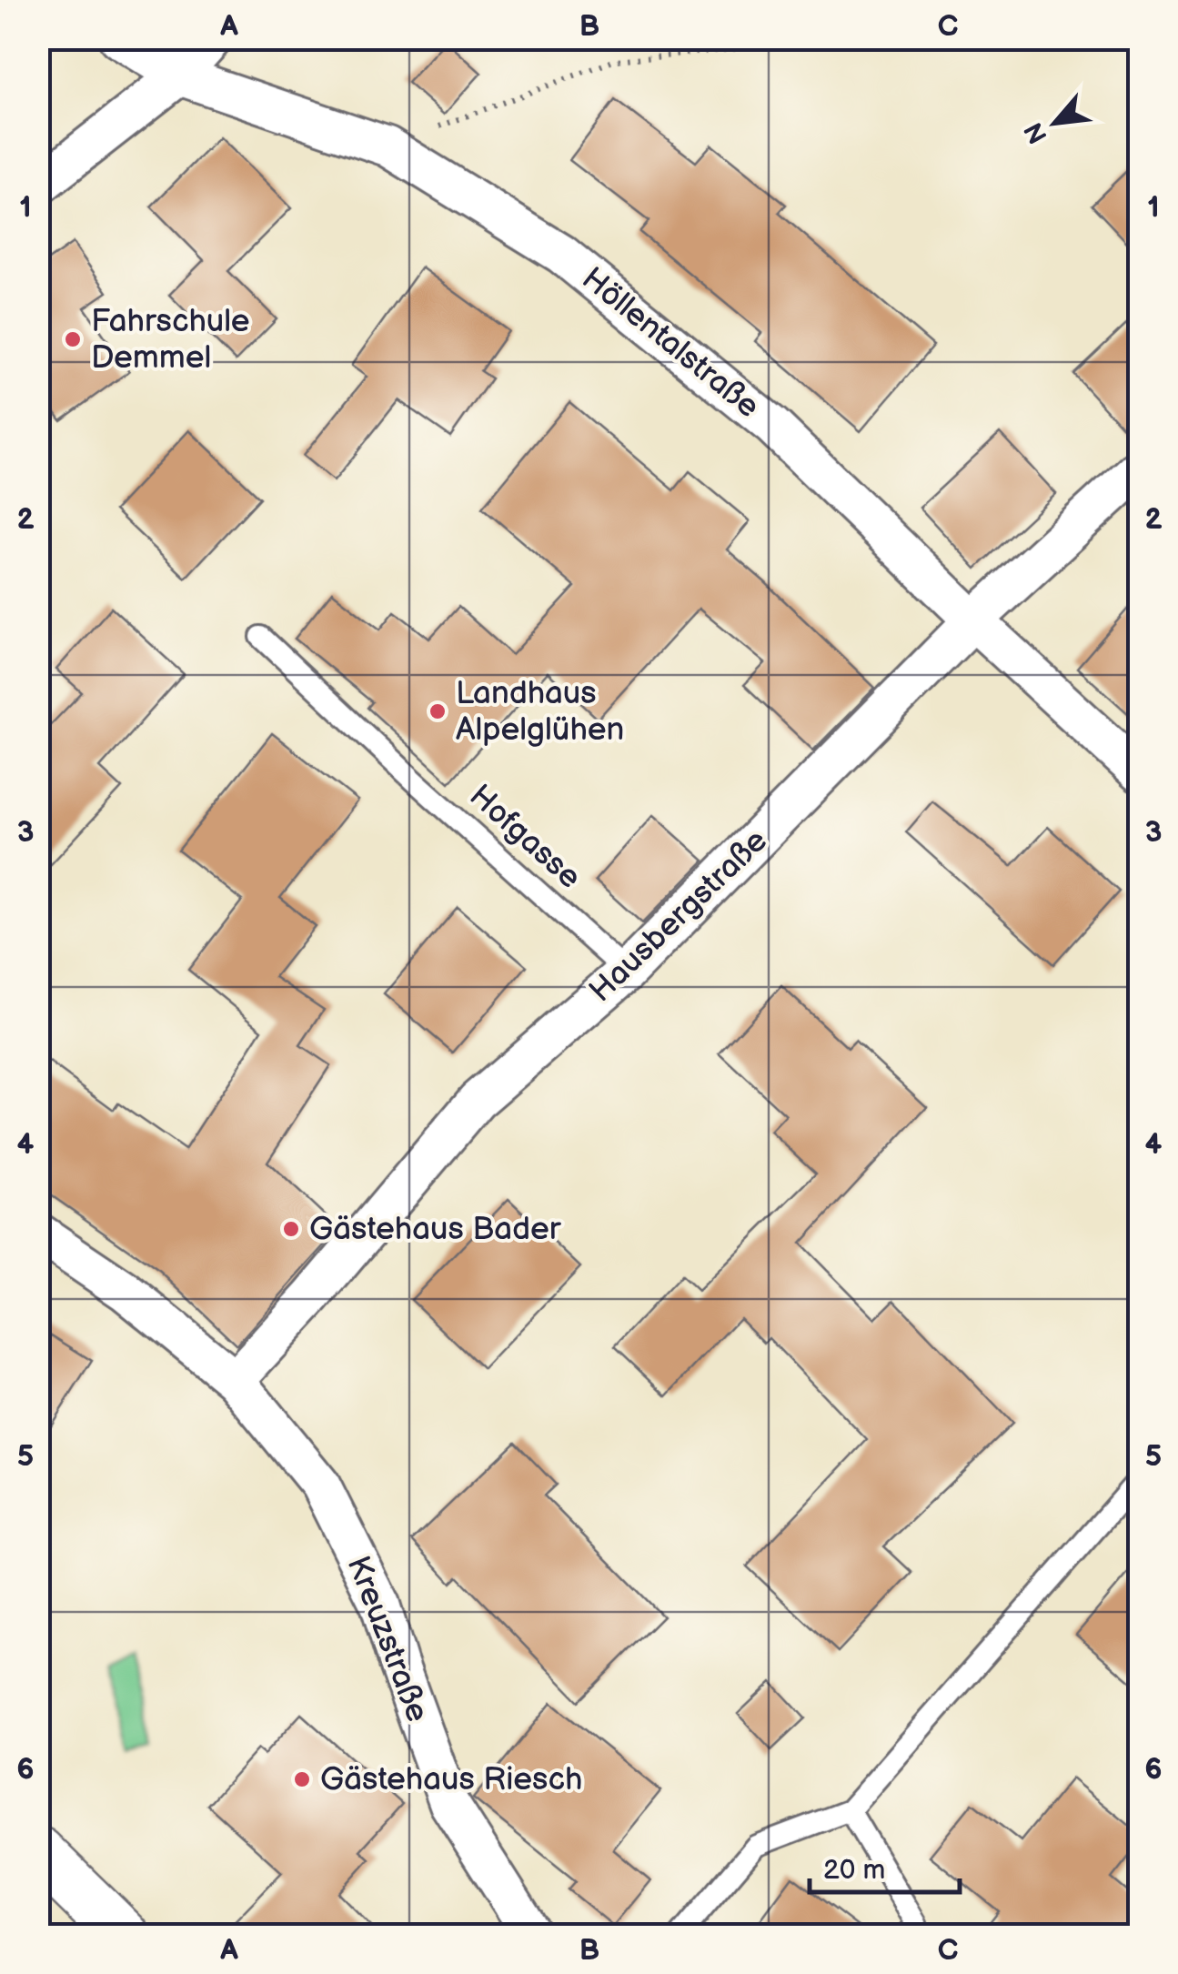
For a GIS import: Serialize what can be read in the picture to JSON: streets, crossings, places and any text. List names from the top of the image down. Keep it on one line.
{"streets":{"street":["Höllentalstraße","Hausbergstraße","Kreuzstraße"],"lane":["Hofgasse"]},"crossings":[["Höllentalstraße","Hausbergstraße"],["Hofgasse","Hausbergstraße"],["Hausbergstraße","Kreuzstraße"]],"places":["Fahrschule Demmel","Landhaus Alpelglühen","Gästehaus Bader","Gästehaus Riesch"],"scale_bar":"20 m","north":"bottom left","grid":{"columns":["A","B","C"],"rows":["1","2","3","4","5","6"]}}
